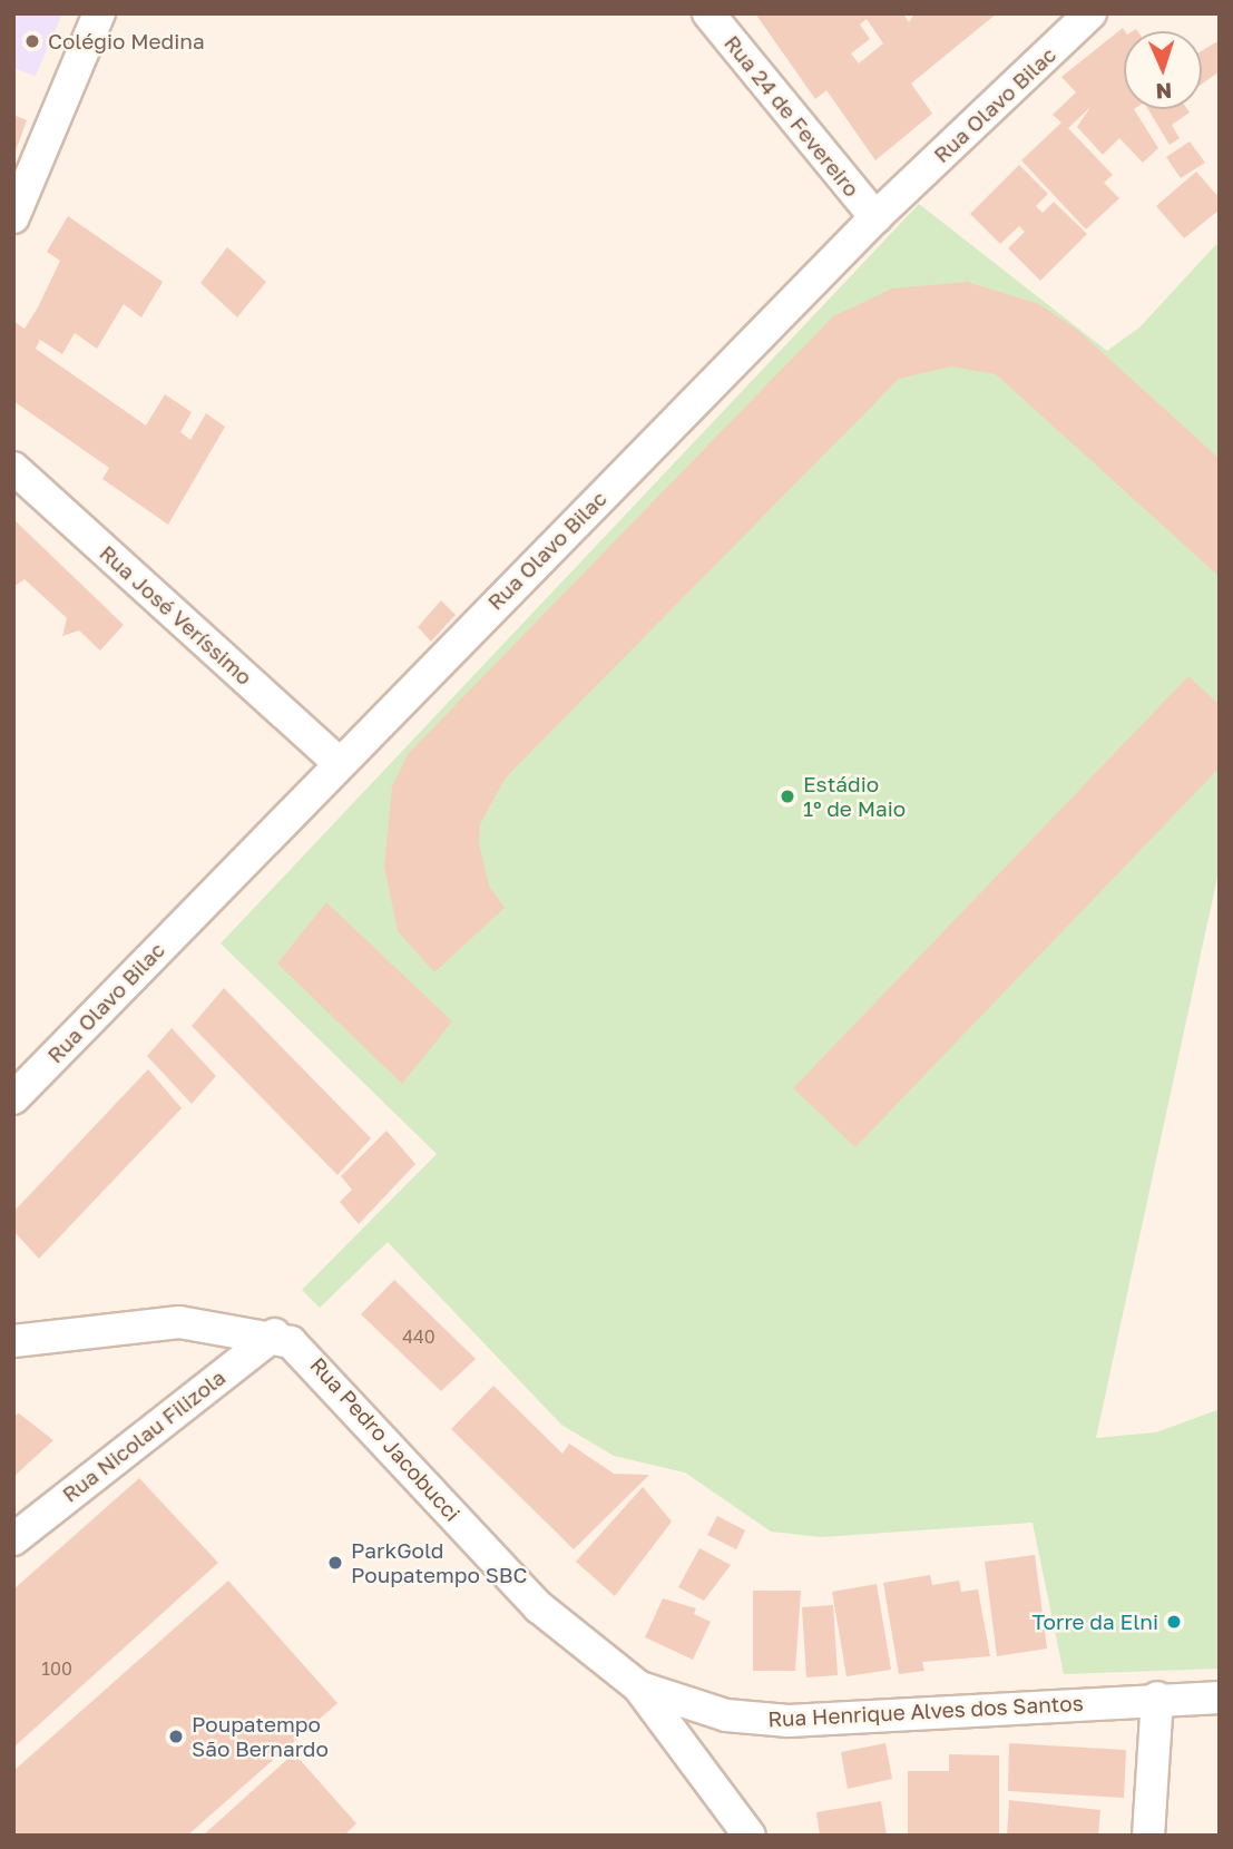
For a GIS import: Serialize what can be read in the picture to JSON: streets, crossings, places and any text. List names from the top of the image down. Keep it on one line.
{"streets":{"street":["Rua Olavo Bilac","Rua 24 de Fevereiro","Rua José Veríssimo","Rua Nicolau Filizola","Rua Pedro Jacobucci","Rua Henrique Alves dos Santos"]},"crossings":[["Rua Olavo Bilac","Rua 24 de Fevereiro"],["Rua Olavo Bilac","Rua José Veríssimo"],["Rua Nicolau Filizola","Rua Pedro Jacobucci"],["Rua Pedro Jacobucci","Rua Henrique Alves dos Santos"]],"places":["Colégio Medina","Estádio 1º de Maio","ParkGold Poupatempo SBC","Torre da Elni","Poupatempo São Bernardo"],"house_numbers":["440","100"],"north":"bottom"}
